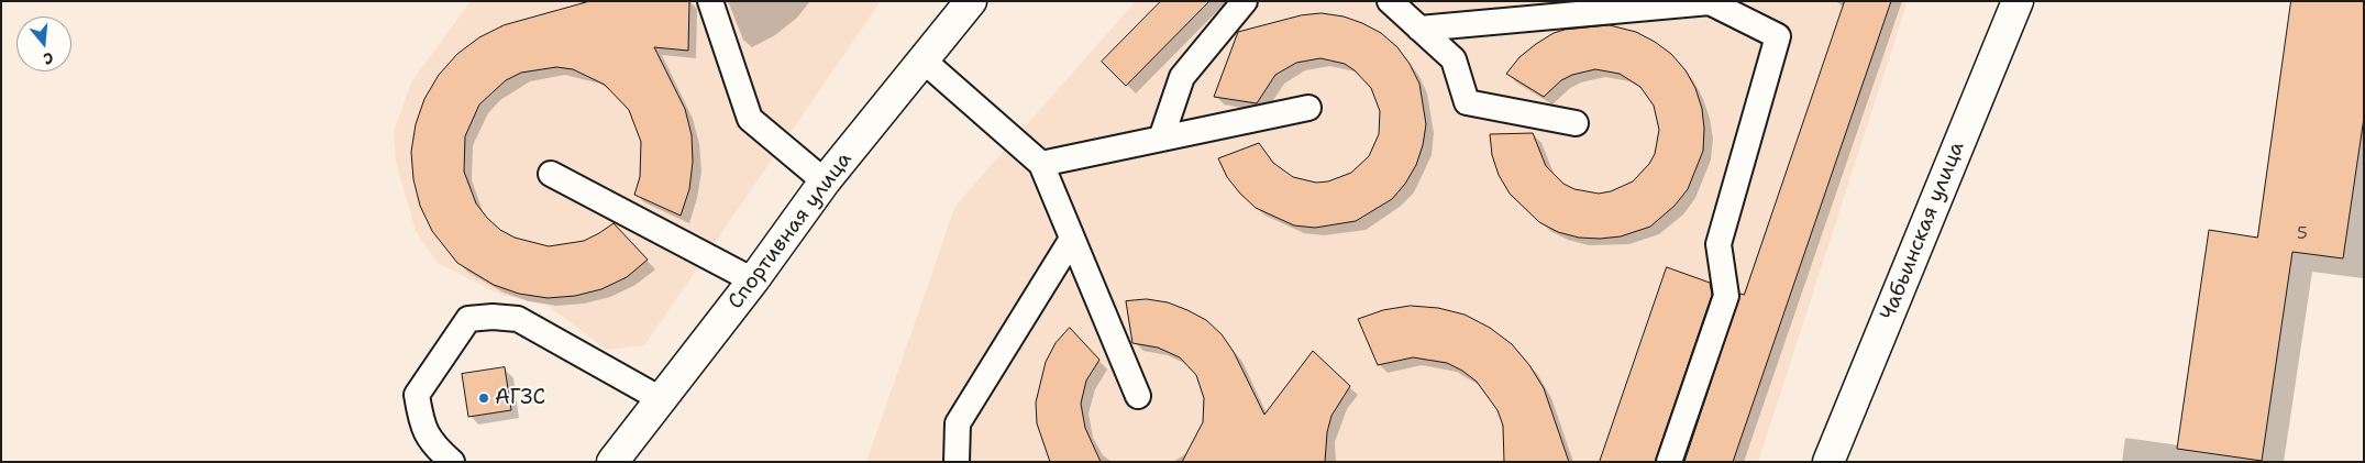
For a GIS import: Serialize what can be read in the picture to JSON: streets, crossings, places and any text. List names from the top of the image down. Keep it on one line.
{"streets":{"street":["Спортивная улица","Чабьинская улица"]},"places":["АГЗС"],"house_numbers":["5"],"north":"bottom"}
